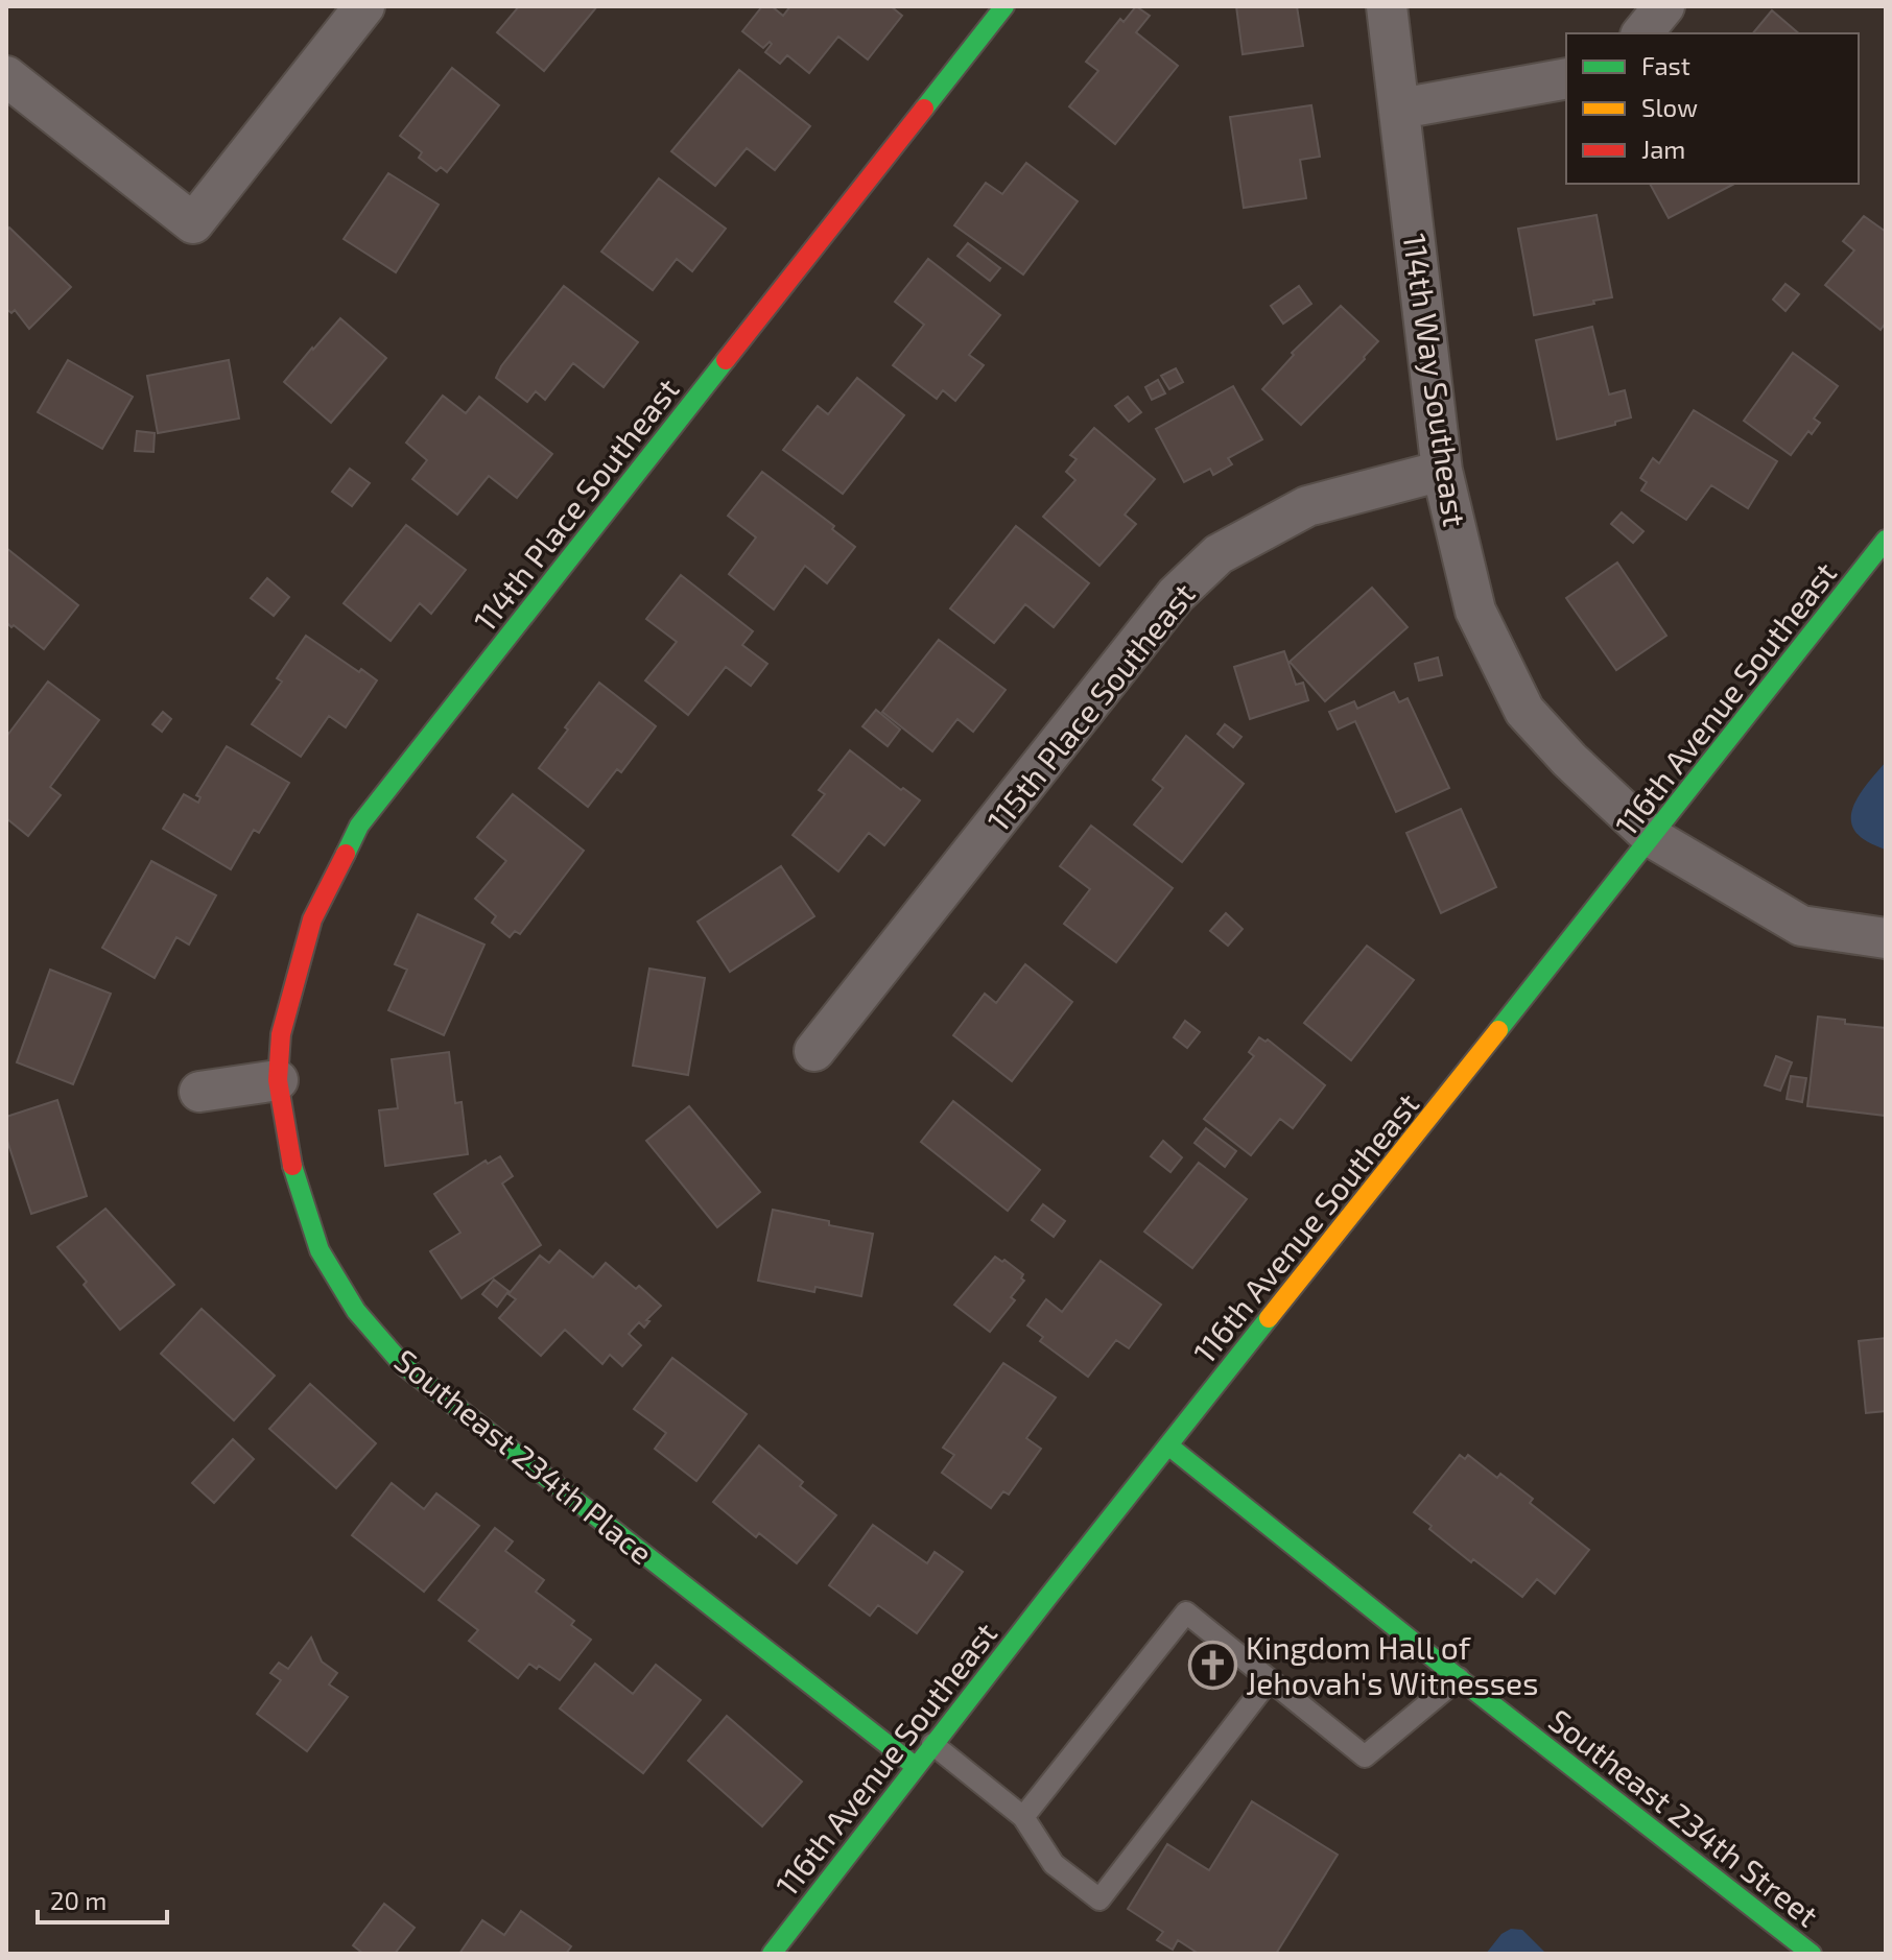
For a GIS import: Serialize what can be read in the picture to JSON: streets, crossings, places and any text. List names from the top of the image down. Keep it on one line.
{"streets":{"street":["114th Way Southeast","114th Place Southeast","116th Avenue Southeast","115th Place Southeast","Southeast 234th Place","Southeast 234th Street"]},"crossings":[["114th Way Southeast","116th Avenue Southeast"],["114th Way Southeast","115th Place Southeast"],["114th Place Southeast","Southeast 234th Place"],["116th Avenue Southeast","Southeast 234th Place"],["116th Avenue Southeast","Southeast 234th Street"]],"places":{"church":["Kingdom Hall of Jehovah's Witnesses"]},"legend":["Fast","Slow","Jam"],"scale_bar":"20 m"}
